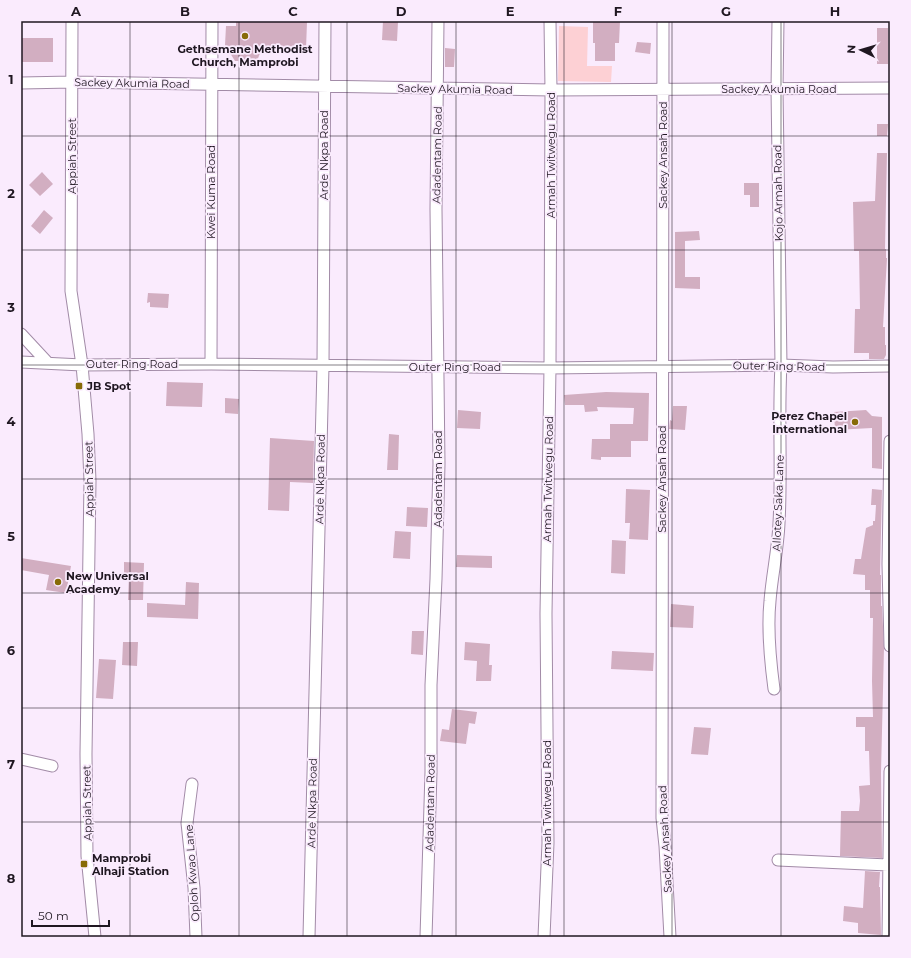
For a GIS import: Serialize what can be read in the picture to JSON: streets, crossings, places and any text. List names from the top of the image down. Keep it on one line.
{"streets":{"street":["Sackey Akumia Road","Arde Nkpa Road","Adadentam Road","Armah Twitwegu Road","Sackey Ansah Road","Appiah Street","Kwei Kuma Road","Kojo Armah Road","Outer Ring Road","Allotey Saka Lane","Oploh Kwao Lane"]},"crossings":[["Sackey Akumia Road","Arde Nkpa Road"],["Sackey Akumia Road","Adadentam Road"],["Sackey Akumia Road","Armah Twitwegu Road"],["Sackey Akumia Road","Sackey Ansah Road"],["Sackey Akumia Road","Appiah Street"],["Sackey Akumia Road","Kwei Kuma Road"],["Sackey Akumia Road","Kojo Armah Road"],["Arde Nkpa Road","Outer Ring Road"],["Adadentam Road","Outer Ring Road"],["Armah Twitwegu Road","Outer Ring Road"],["Sackey Ansah Road","Outer Ring Road"],["Appiah Street","Outer Ring Road"],["Kwei Kuma Road","Outer Ring Road"],["Kojo Armah Road","Outer Ring Road"],["Kojo Armah Road","Allotey Saka Lane"],["Outer Ring Road","Allotey Saka Lane"]],"places":{"other":["Gethsemane Methodist Church, Mamprobi","Perez Chapel International","New Universal Academy"],"transit":["JB Spot","Mamprobi Alhaji Station"]},"scale_bar":"50 m","north":"left","grid":{"columns":["A","B","C","D","E","F","G","H"],"rows":["1","2","3","4","5","6","7","8"]}}
